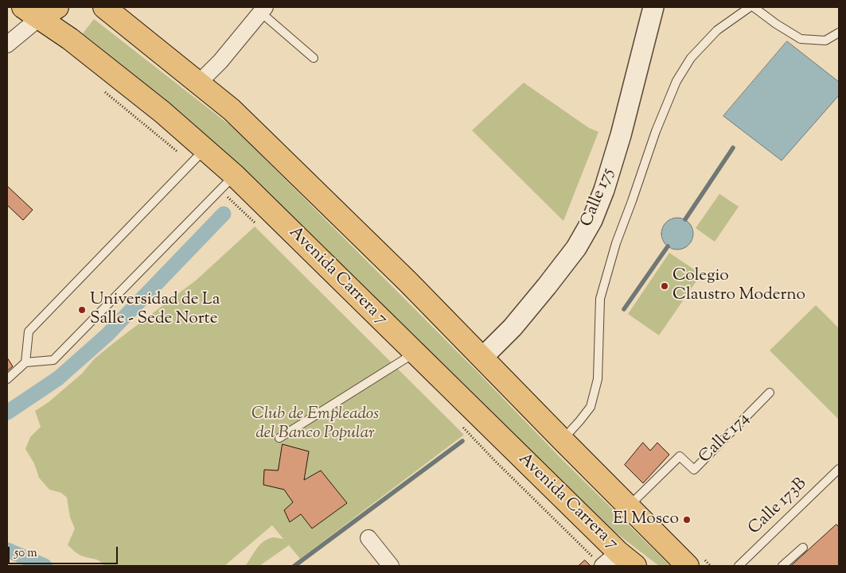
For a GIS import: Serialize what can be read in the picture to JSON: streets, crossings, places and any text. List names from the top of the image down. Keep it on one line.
{"streets":{"main road":["Avenida Carrera 7"],"street":["Calle 175"],"lane":["Calle 174","Calle 173B"]},"parks":["Club de Empleados del Banco Popular"],"places":["Colegio Claustro Moderno","Universidad de La Salle - Sede Norte","El Mosco"],"scale_bar":"50 m"}
